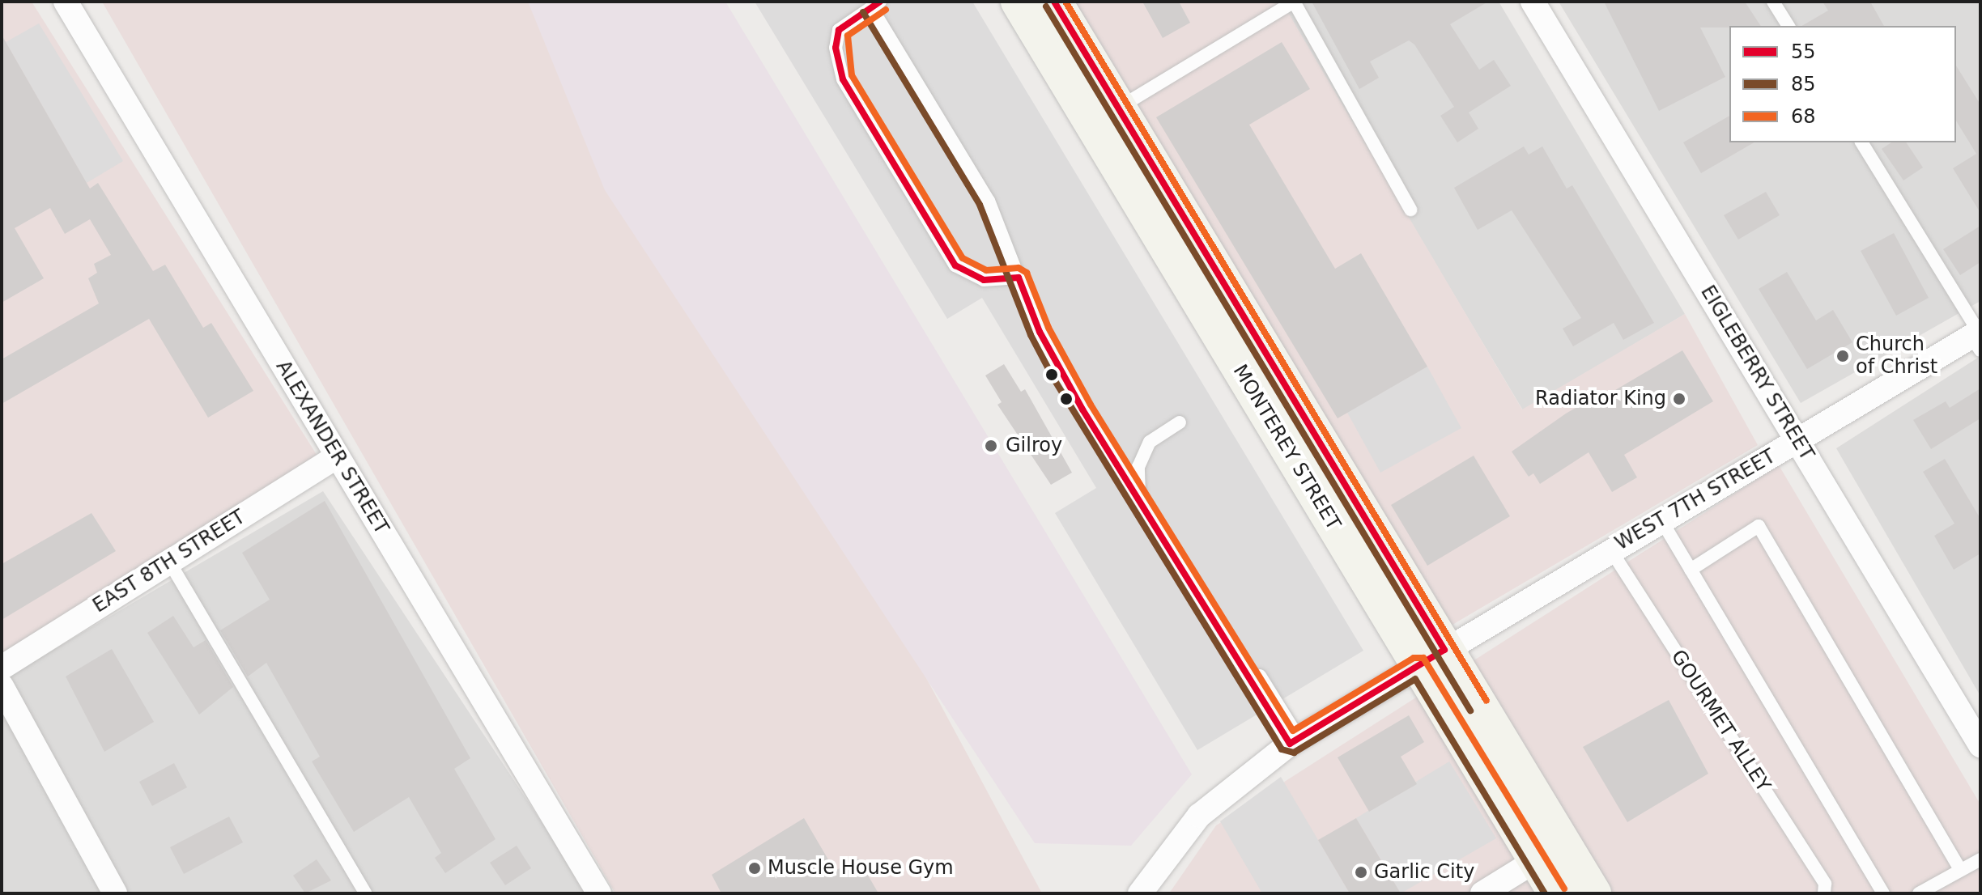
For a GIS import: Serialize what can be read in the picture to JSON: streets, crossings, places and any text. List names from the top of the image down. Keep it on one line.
{"streets":{"main road":["MONTEREY STREET"],"street":["EIGLEBERRY STREET","ALEXANDER STREET","WEST 7TH STREET","EAST 8TH STREET"],"lane":["GOURMET ALLEY"]},"crossings":[["EIGLEBERRY STREET","WEST 7TH STREET"],["ALEXANDER STREET","EAST 8TH STREET"],["MONTEREY STREET","WEST 7TH STREET"],["WEST 7TH STREET","GOURMET ALLEY"]],"places":["Church of Christ","Radiator King","Gilroy","Muscle House Gym","Garlic City"],"lines":["transit line 55","transit line 68","transit line 85"],"legend":["55","85","68"]}
